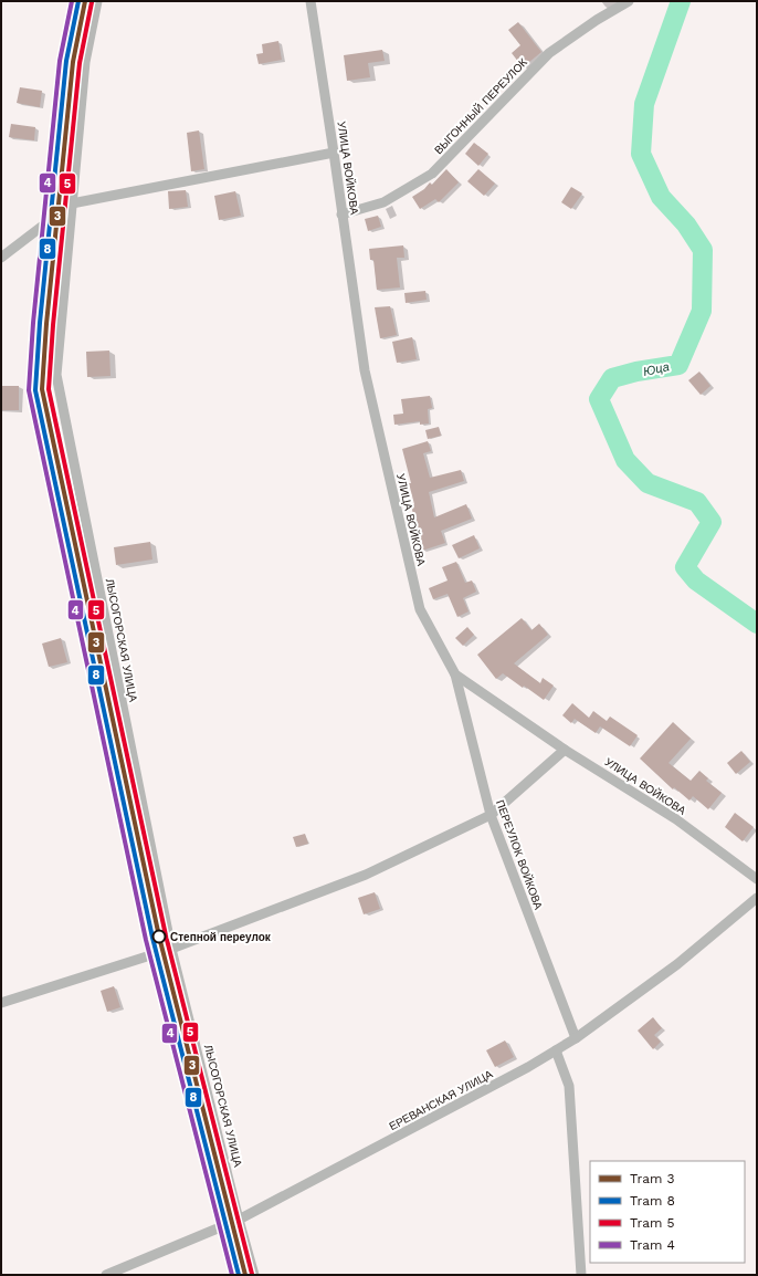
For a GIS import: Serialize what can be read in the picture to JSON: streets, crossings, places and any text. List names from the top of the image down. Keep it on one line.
{"streets":{"street":["ВЫГОННЫЙ ПЕРЕУЛОК","УЛИЦА ВОЙКОВА","ЛЫСОГОРСКАЯ УЛИЦА","ПЕРЕУЛОК ВОЙКОВА","ЕРЕВАНСКАЯ УЛИЦА"]},"crossings":[["ВЫГОННЫЙ ПЕРЕУЛОК","УЛИЦА ВОЙКОВА"],["УЛИЦА ВОЙКОВА","ПЕРЕУЛОК ВОЙКОВА"],["ЛЫСОГОРСКАЯ УЛИЦА","ЕРЕВАНСКАЯ УЛИЦА"],["ПЕРЕУЛОК ВОЙКОВА","ЕРЕВАНСКАЯ УЛИЦА"]],"water":["Юца"],"places":["Степной переулок"],"lines":["tram line 3","tram line 8","tram line 4","tram line 5"],"legend":["Tram 3","Tram 8","Tram 5","Tram 4"]}
